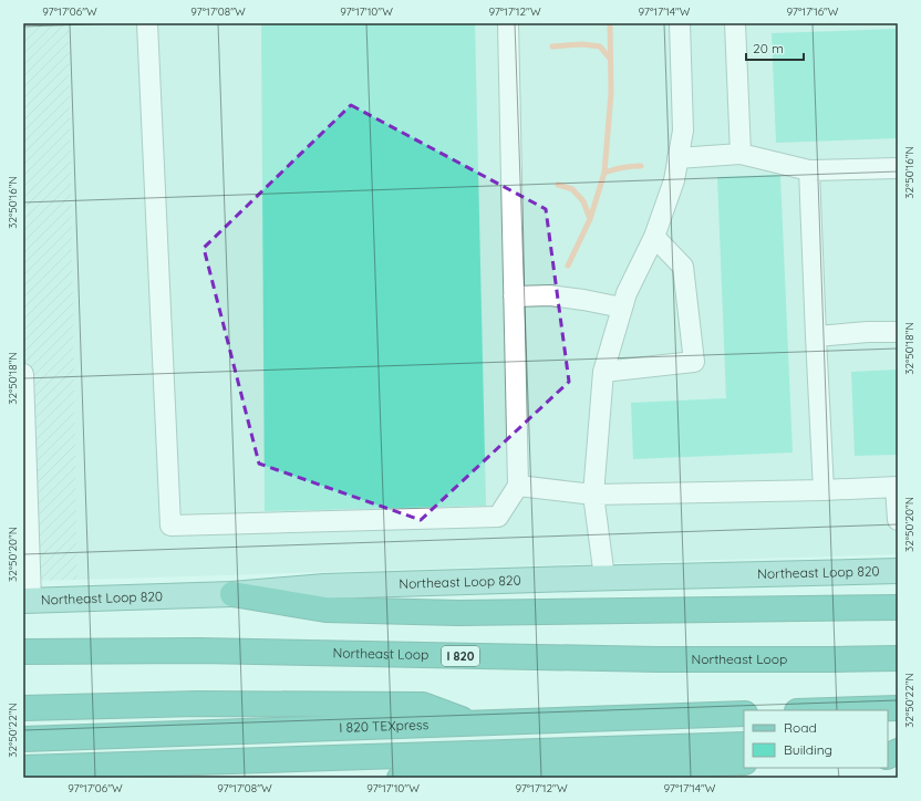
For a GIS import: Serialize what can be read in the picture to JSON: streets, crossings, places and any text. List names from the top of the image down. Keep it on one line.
{"streets":{"highway":["Northeast Loop","I 820","I 820 TEXpress"],"main road":["Northeast Loop 820"]},"legend":["Road","Building"],"scale_bar":"20 m","coordinates":["97°17'06\"W","97°17'08\"W","97°17'10\"W","97°17'12\"W","97°17'14\"W","97°17'16\"W","32°50'16\"N","32°50'18\"N","32°50'20\"N","32°50'22\"N"]}
